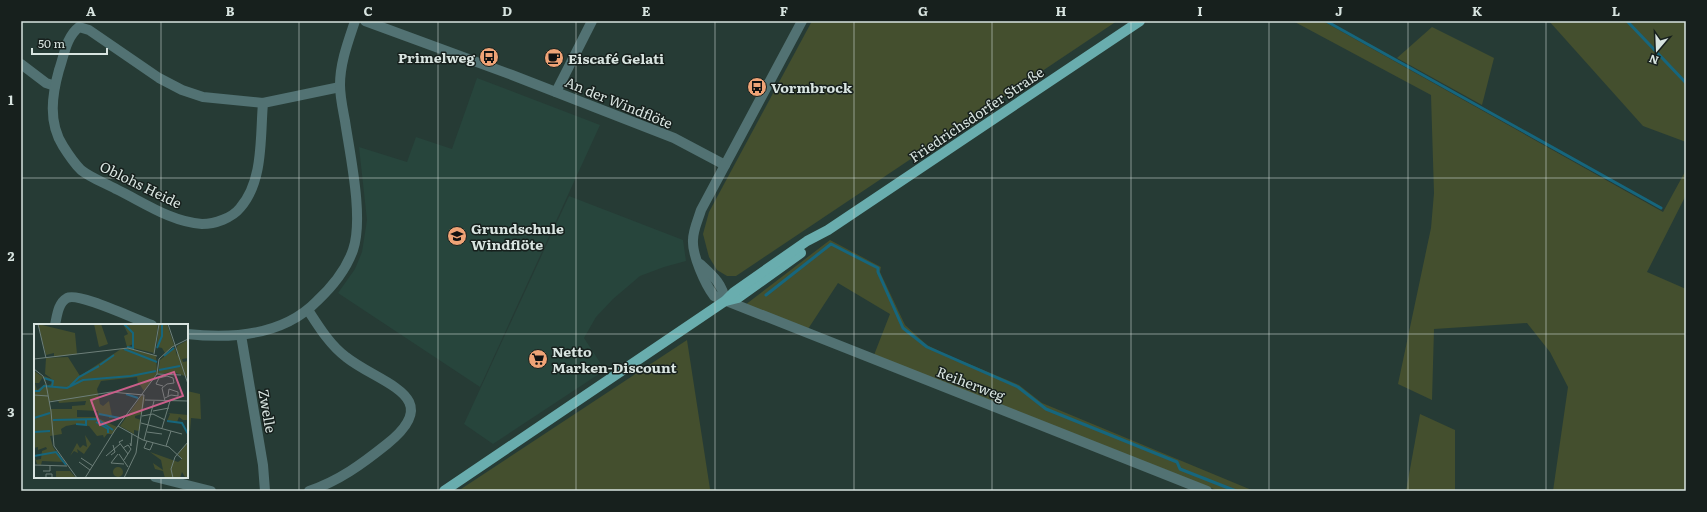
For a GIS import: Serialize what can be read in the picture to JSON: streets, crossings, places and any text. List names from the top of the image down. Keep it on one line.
{"streets":{"main road":["Friedrichsdorfer Straße"],"street":["An der Windflöte","Oblohs Heide","Reiherweg","Zwelle"]},"crossings":[["Friedrichsdorfer Straße","Reiherweg"]],"places":{"bus stop":["Primelweg","Vormbrock"],"cafe":["Eiscafé Gelati"],"school or university":["Grundschule Windflöte"],"supermarket":["Netto Marken-Discount"]},"scale_bar":"50 m","north":"bottom","grid":{"columns":["A","B","C","D","E","F","G","H","I","J","K","L"],"rows":["1","2","3"]}}
